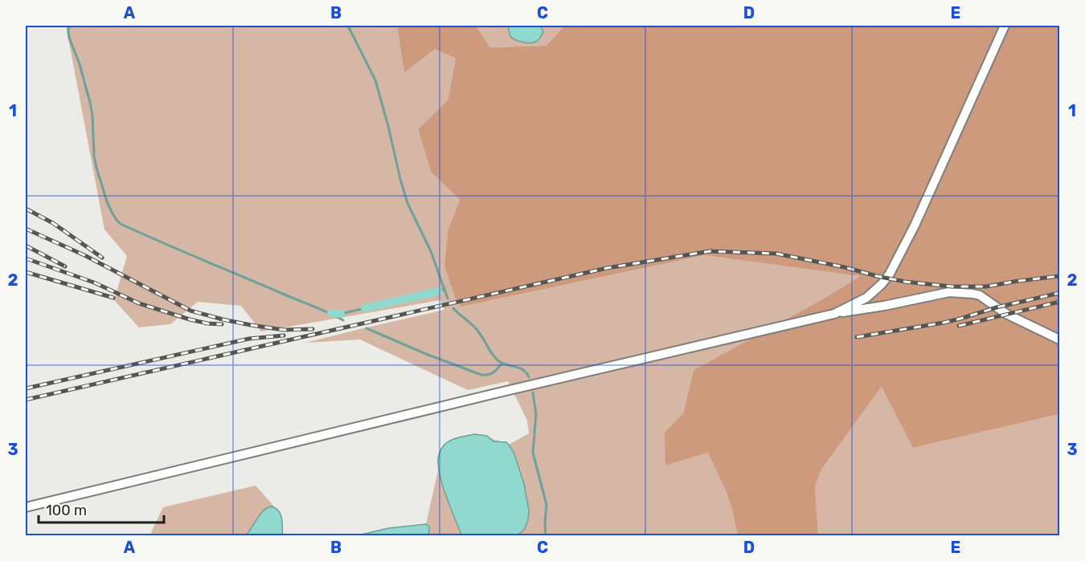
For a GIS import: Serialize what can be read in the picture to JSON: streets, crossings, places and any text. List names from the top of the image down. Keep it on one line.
{"scale_bar":"100 m","grid":{"columns":["A","B","C","D","E"],"rows":["1","2","3"]}}
